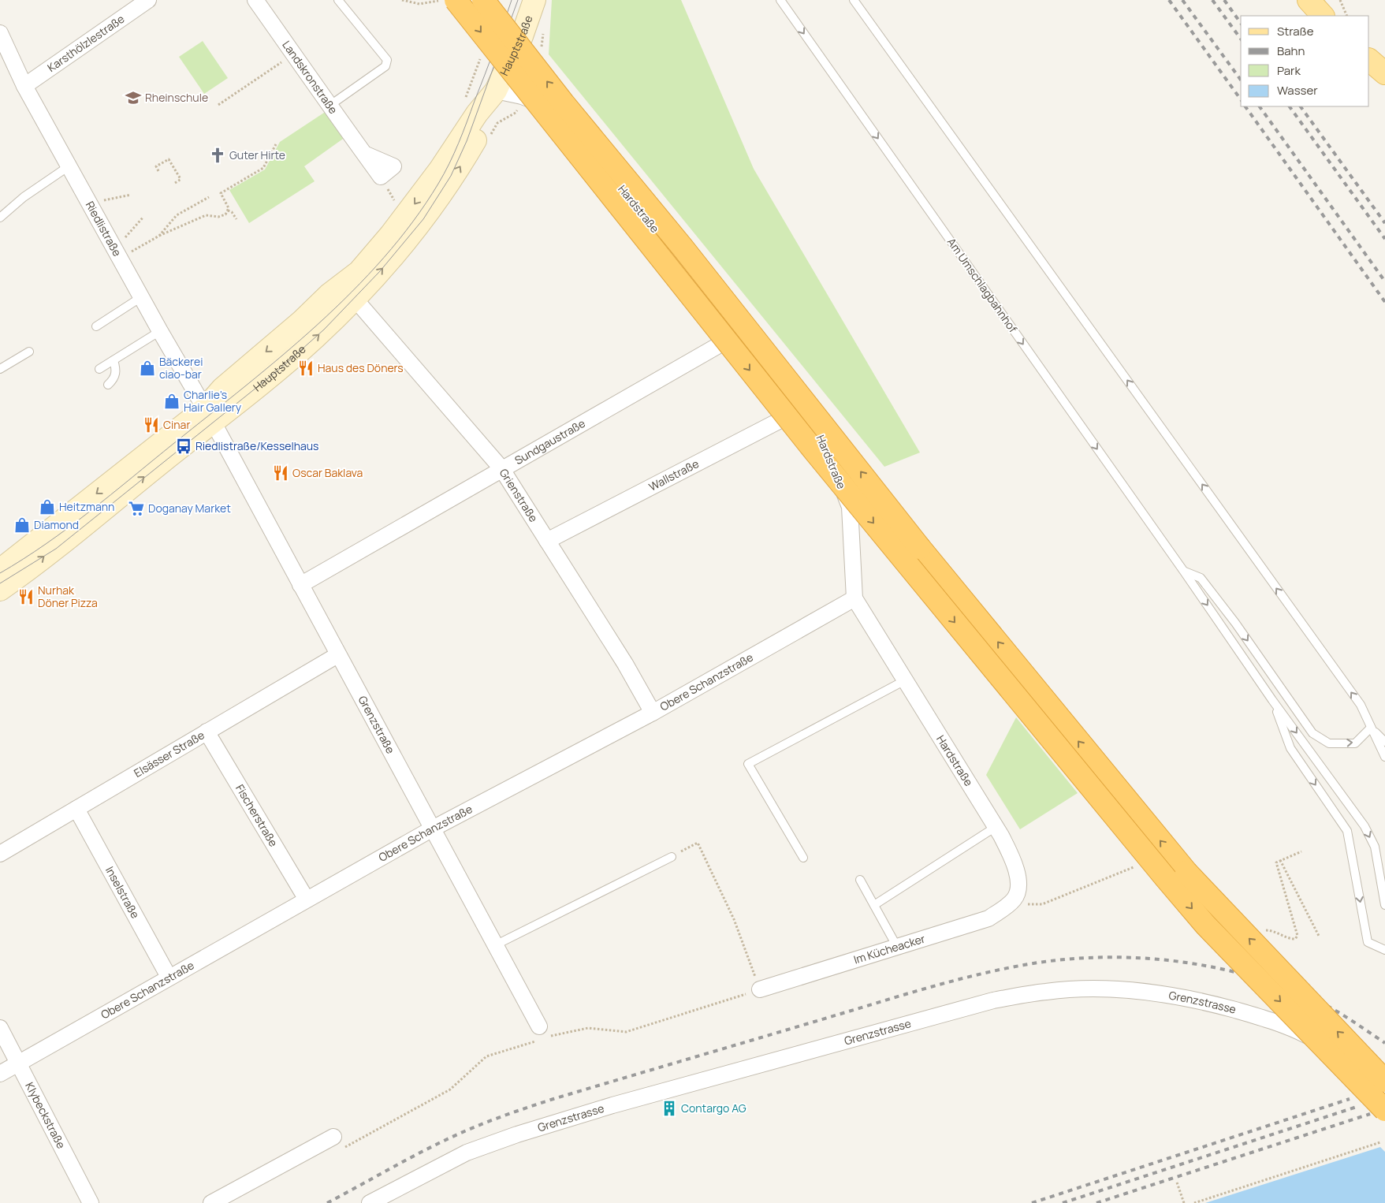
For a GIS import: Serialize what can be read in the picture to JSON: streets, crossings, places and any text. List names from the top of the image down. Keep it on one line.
{"streets":{"main road":["Hauptstraße"],"street":["Karsthölzlestraße","Landskronstraße","Hardstraße","Riedlistraße","Sundgaustraße","Wallstraße","Grienstraße","Obere Schanzstraße","Grenzstraße","Elsässer Straße","Fischerstraße","Inselstraße","Im Kücheacker","Grenzstrasse","Klybeckstraße"],"lane":["Am Umschlagbahnhof"]},"crossings":[["Karsthölzlestraße","Riedlistraße"],["Hauptstraße","Hardstraße"],["Hauptstraße","Riedlistraße"],["Hauptstraße","Grienstraße"],["Hauptstraße","Grenzstraße"],["Hardstraße","Sundgaustraße"],["Hardstraße","Wallstraße"],["Hardstraße","Obere Schanzstraße"],["Hardstraße","Im Kücheacker"],["Riedlistraße","Grenzstraße"],["Sundgaustraße","Grienstraße"],["Sundgaustraße","Grenzstraße"],["Wallstraße","Grienstraße"],["Grienstraße","Obere Schanzstraße"],["Obere Schanzstraße","Grenzstraße"],["Obere Schanzstraße","Fischerstraße"],["Obere Schanzstraße","Inselstraße"],["Obere Schanzstraße","Klybeckstraße"],["Grenzstraße","Elsässer Straße"],["Elsässer Straße","Fischerstraße"],["Elsässer Straße","Inselstraße"]],"places":{"school or university":["Rheinschule"],"church":["Guter Hirte"],"shop":["Bäckerei ciao-bar","Charlie's Hair Gallery","Heitzmann","Diamond"],"restaurant":["Haus des Döners","Cinar","Oscar Baklava","Nurhak Döner Pizza"],"bus stop":["Riedlistraße/Kesselhaus"],"supermarket":["Doganay Market"],"building":["Contargo AG"]},"legend":["Straße","Bahn","Park","Wasser"]}
